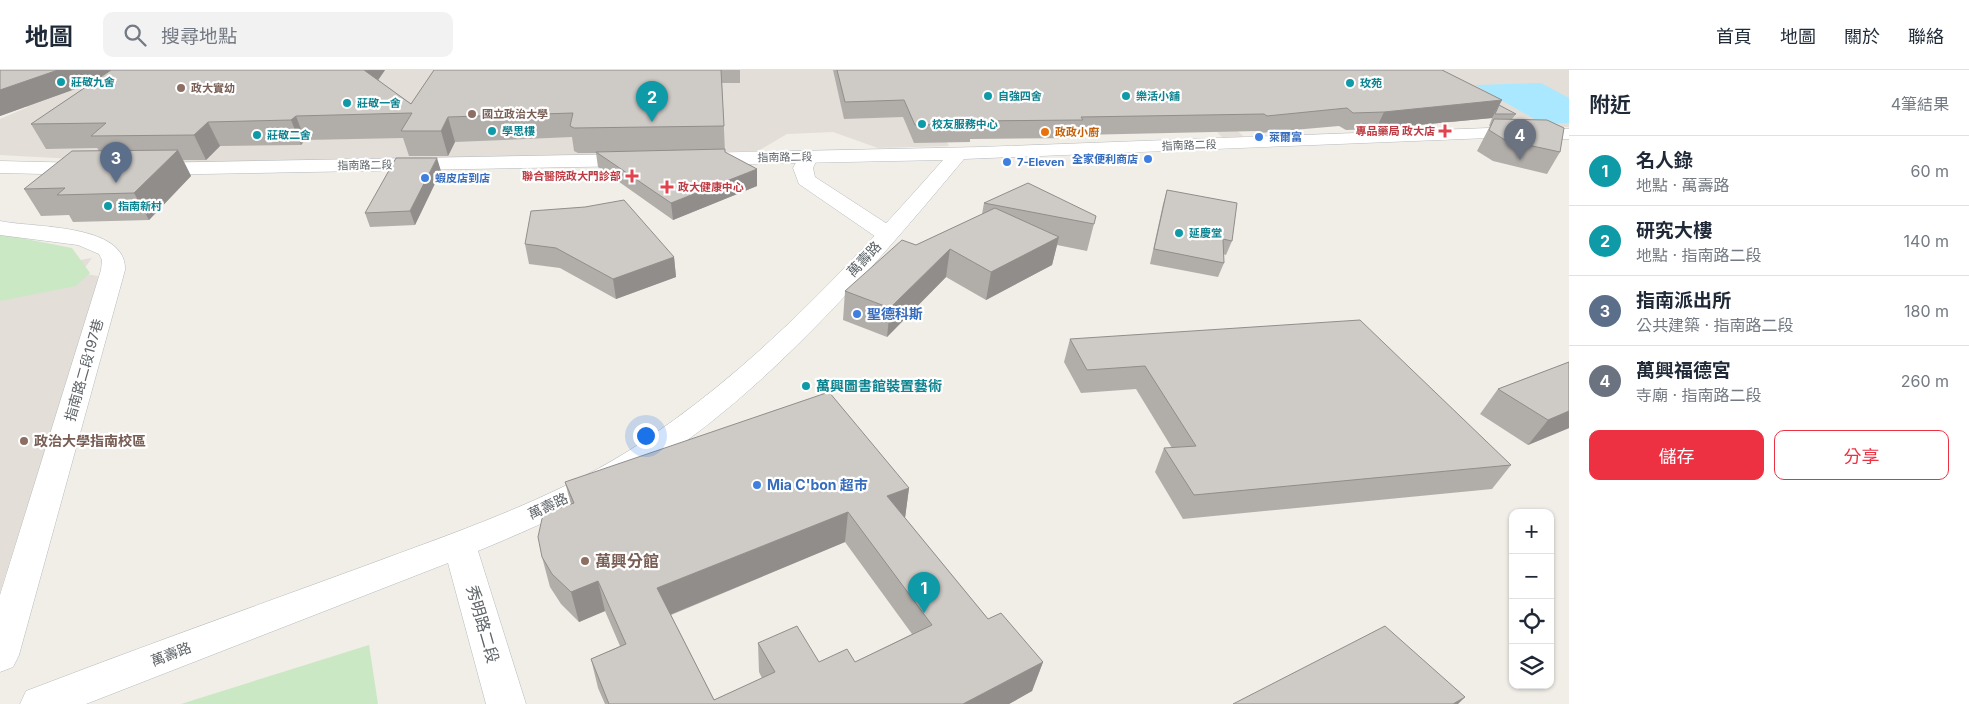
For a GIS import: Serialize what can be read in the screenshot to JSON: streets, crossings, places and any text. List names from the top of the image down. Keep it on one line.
{"streets":{"street":["指南路二段","萬壽路","指南路二段197巷","秀明路二段"]},"crossings":[["指南路二段","萬壽路"],["萬壽路","秀明路二段"]],"places":{"other":["莊敬九舍","玫苑","政大實幼","自強四舍","樂活小舖","莊敬一舍","國立政治大學","校友服務中心","學思樓","政政小廚","莊敬二舍","萊爾富","全家便利商店","7-Eleven","蝦皮店到店","指南新村","延慶堂","聖德科斯","萬興圖書館裝置藝術","政治大學指南校區","Mia C'bon 超市","萬興分館"],"health":["專品藥局 政大店","聯合醫院政大門診部","政大健康中心"]},"page":{"header":"地圖","search":"搜尋地點","nav":["首頁","地圖","關於","聯絡"],"heading":["附近","4筆結果"],"pins":["2","4","3","1"],"list":[{"mark":"1","name":"名人錄","note":"地點 · 萬壽路","value":"60 m"},{"mark":"2","name":"研究大樓","note":"地點 · 指南路二段","value":"140 m"},{"mark":"3","name":"指南派出所","note":"公共建築 · 指南路二段","value":"180 m"},{"mark":"4","name":"萬興福德宮","note":"寺廟 · 指南路二段","value":"260 m"}],"buttons":["儲存","分享"],"map_buttons":["+","−"]}}
